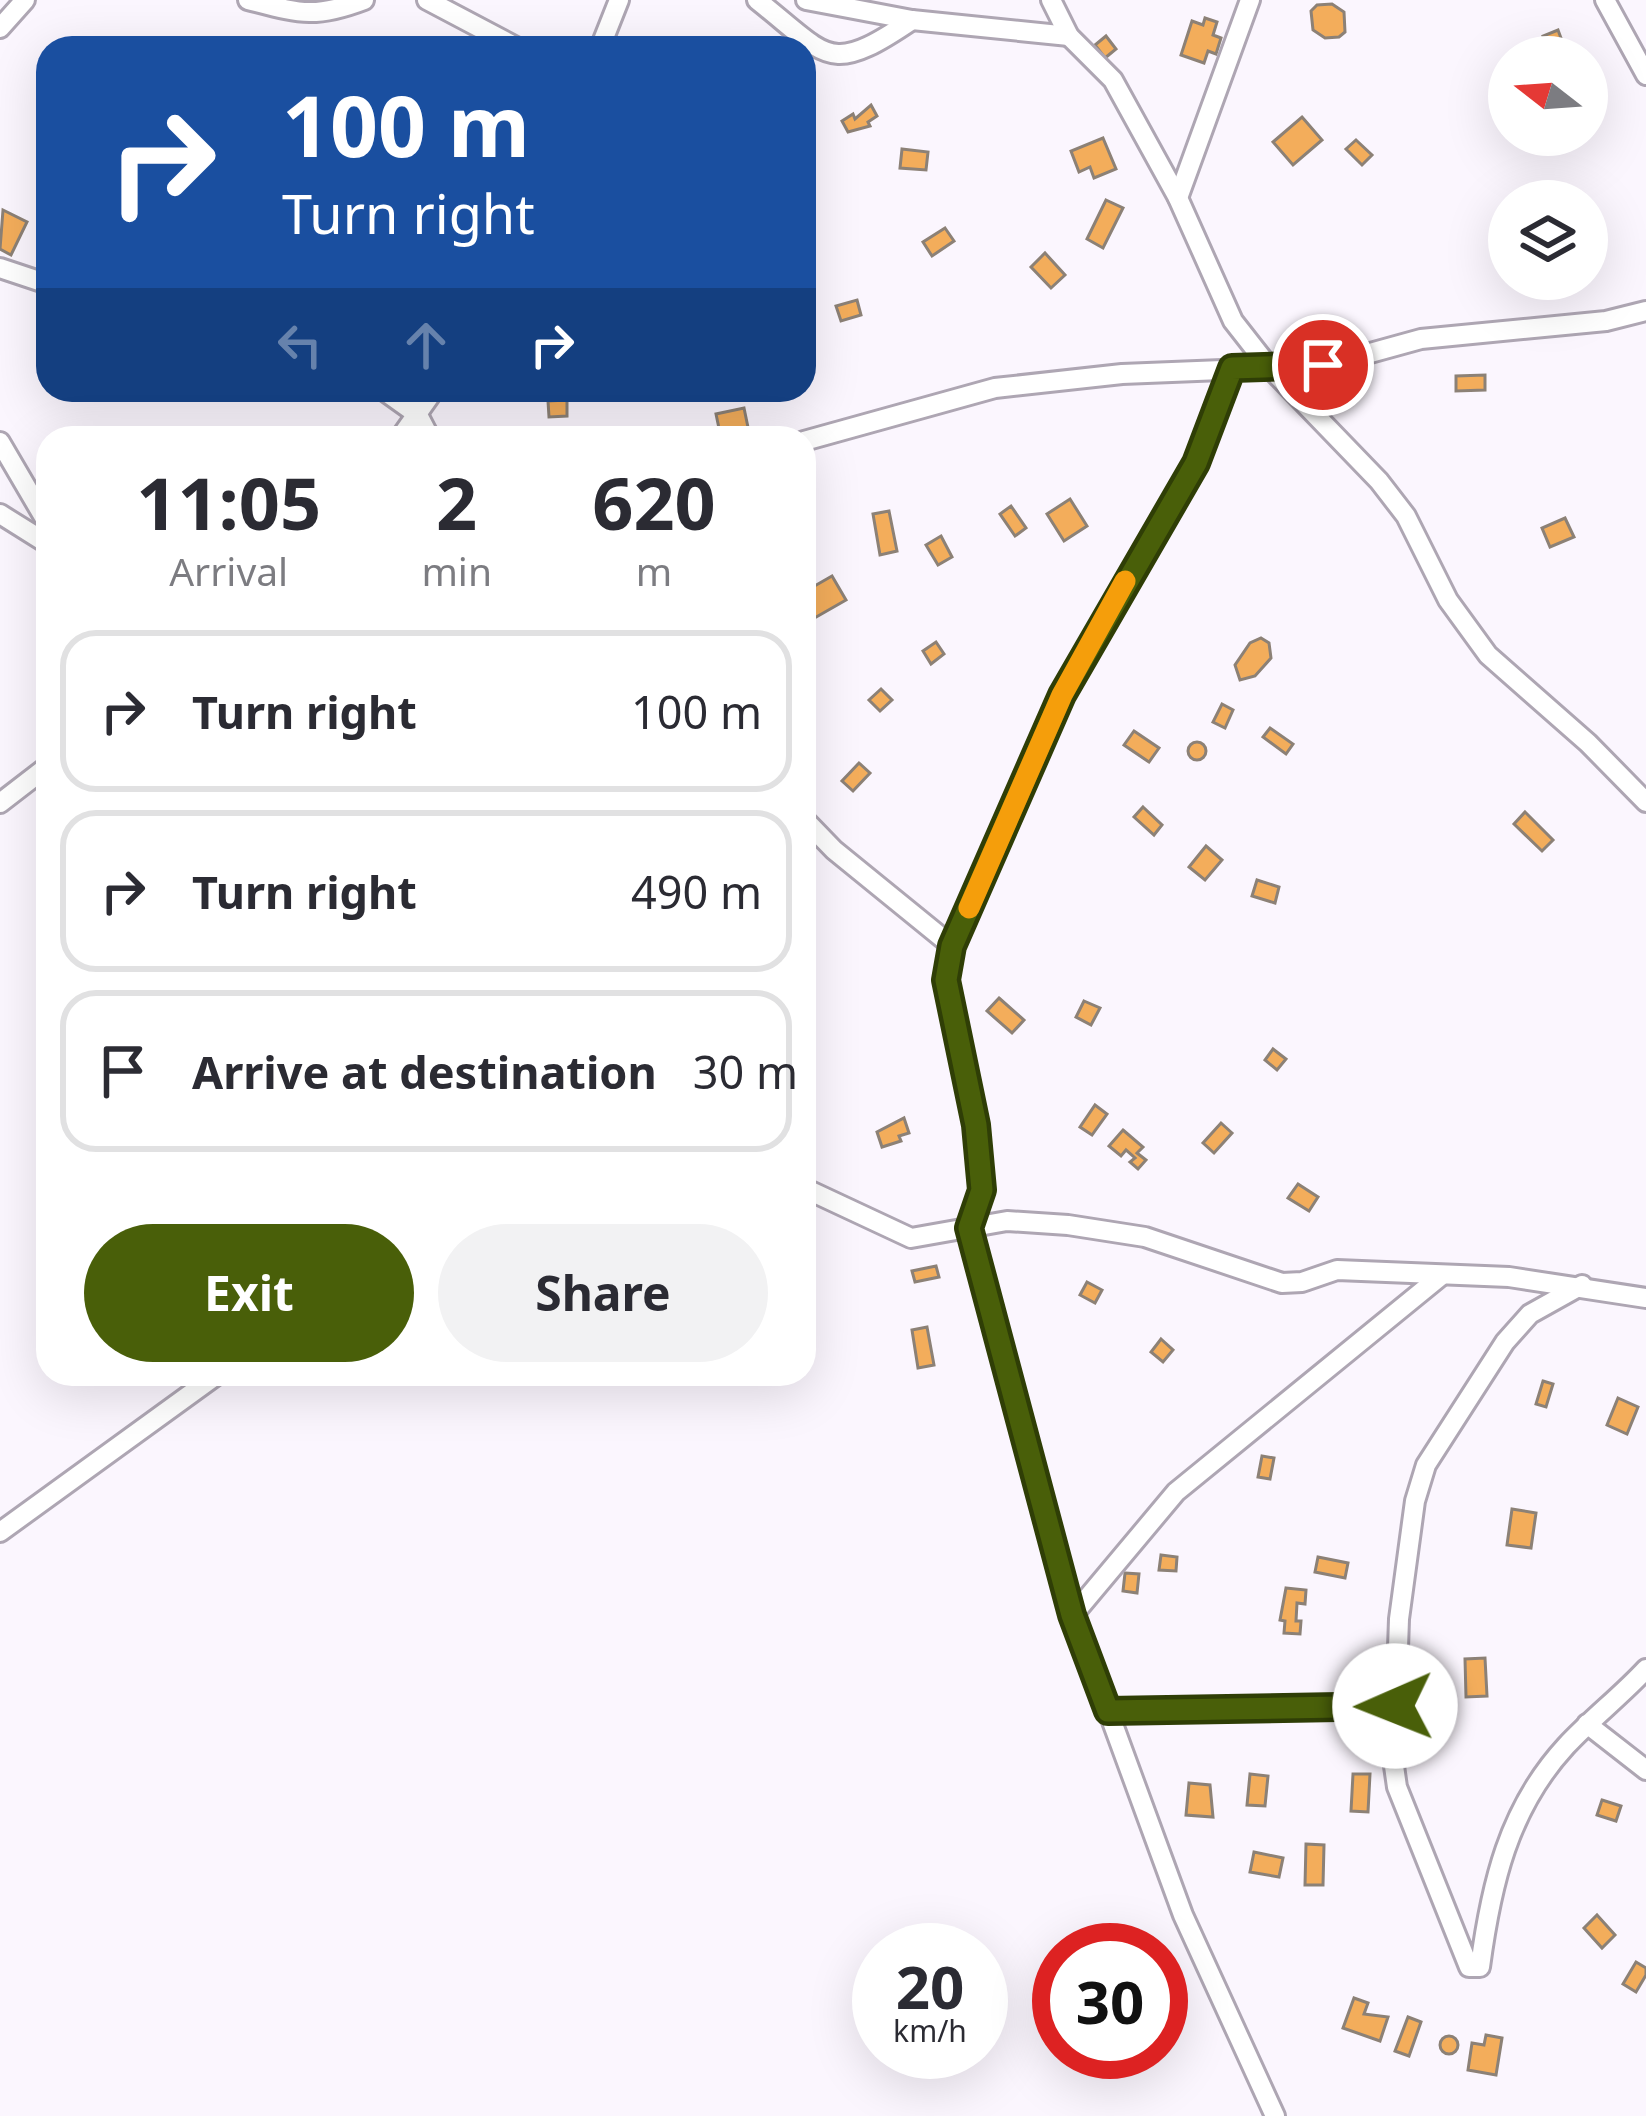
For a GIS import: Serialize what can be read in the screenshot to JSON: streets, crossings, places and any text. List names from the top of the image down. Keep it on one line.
{"north":"left","page":{"turn":["100 m","Turn right"],"eta":["11:05","Arrival","2","min","620","m"],"list":[{"name":"Turn right","value":"100 m"},{"name":"Turn right","value":"490 m"},{"name":"Arrive at destination","value":"30 m"}],"buttons":["Exit","Share"],"speed":"20 km/h","limit":"30"}}
